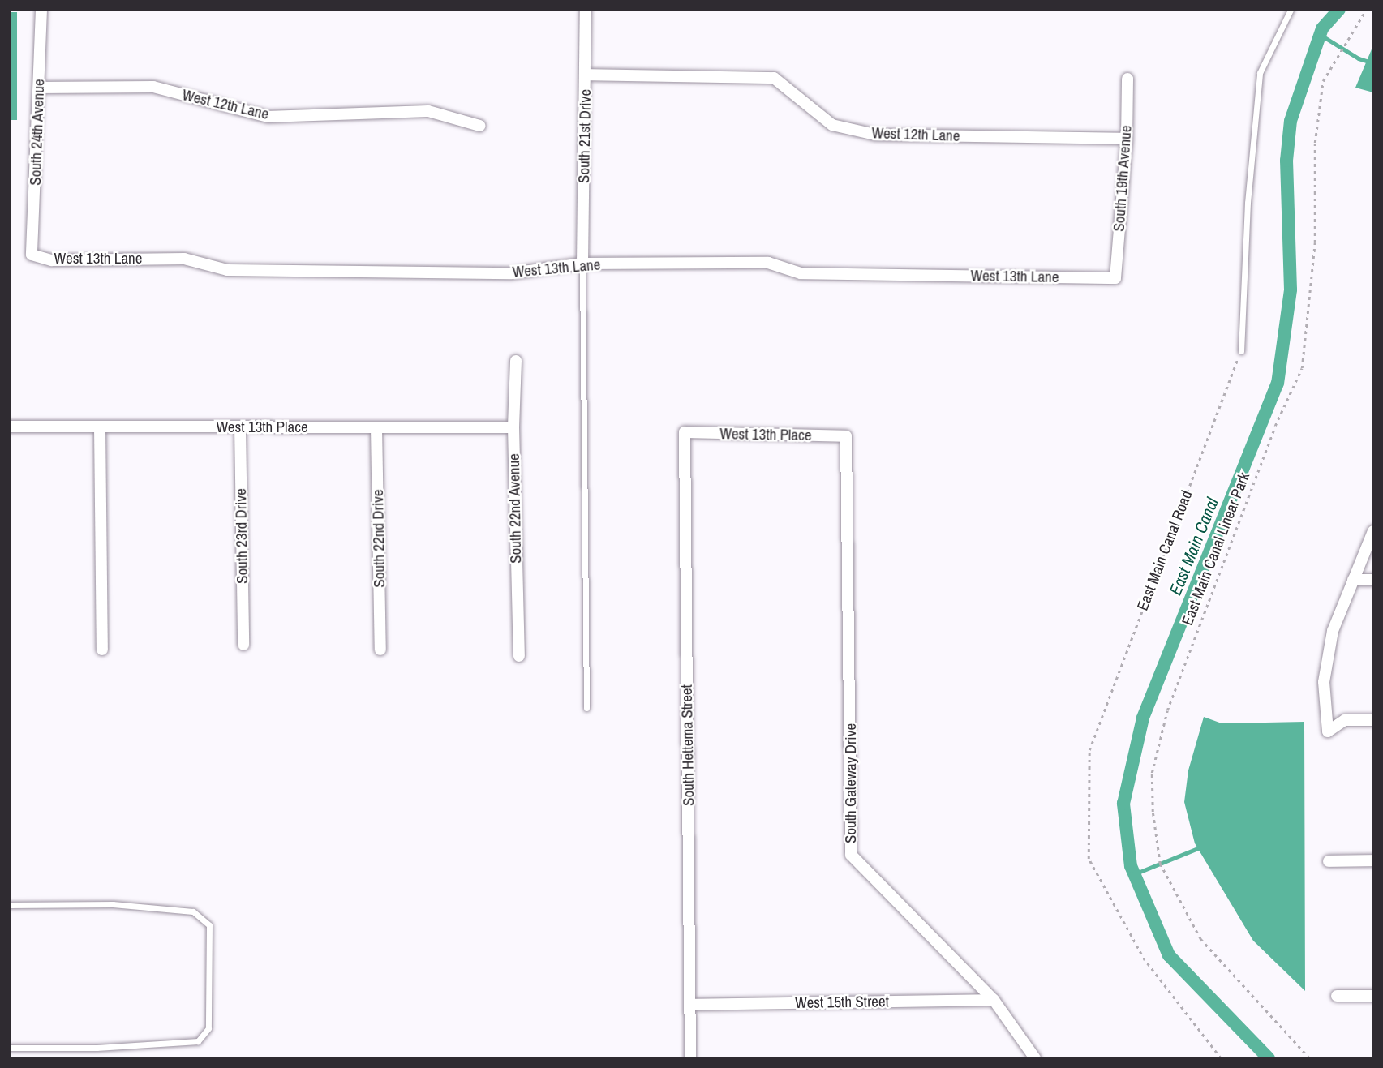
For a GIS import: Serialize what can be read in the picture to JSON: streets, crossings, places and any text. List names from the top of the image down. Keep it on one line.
{"streets":{"street":["West 12th Lane","South 24th Avenue","South 21st Drive","South 19th Avenue","West 13th Lane","West 13th Place","South 22nd Avenue","South 23rd Drive","South 22nd Drive","South Hettema Street","South Gateway Drive","West 15th Street"],"path":["East Main Canal Linear Park","East Main Canal Road"]},"crossings":[["West 12th Lane","South 24th Avenue"],["West 12th Lane","South 21st Drive"],["West 12th Lane","South 19th Avenue"],["South 24th Avenue","West 13th Lane"],["South 21st Drive","West 13th Lane"],["South 19th Avenue","West 13th Lane"],["West 13th Place","South 22nd Avenue"],["West 13th Place","South 23rd Drive"],["West 13th Place","South 22nd Drive"],["West 13th Place","South Hettema Street"],["West 13th Place","South Gateway Drive"],["South Hettema Street","West 15th Street"],["South Gateway Drive","West 15th Street"]],"water":["East Main Canal"]}
